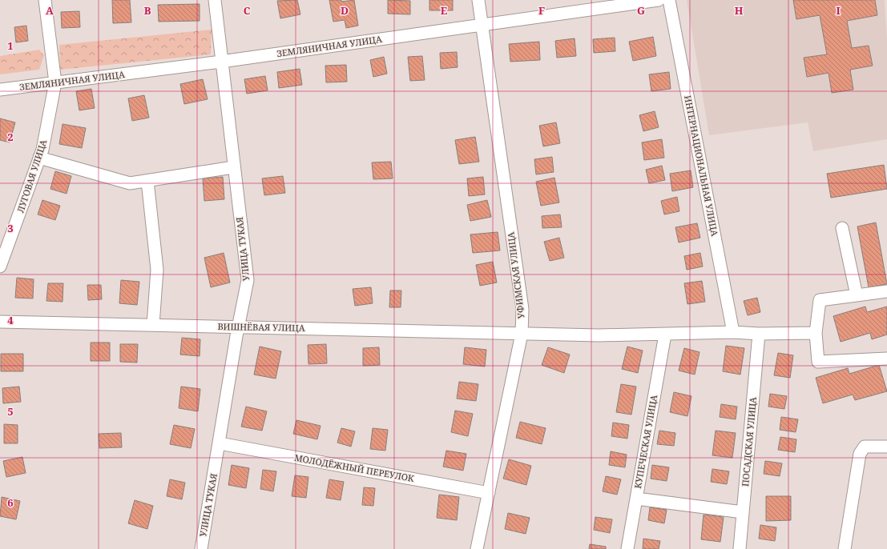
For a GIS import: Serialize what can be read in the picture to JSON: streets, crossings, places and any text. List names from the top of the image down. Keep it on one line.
{"streets":{"street":["ЗЕМЛЯНИЧНАЯ УЛИЦА","ИНТЕРНАЦИОНАЛЬНАЯ УЛИЦА","ЛУГОВАЯ УЛИЦА","УЛИЦА ТУКАЯ","УФИМСКАЯ УЛИЦА","ВИШНЁВАЯ УЛИЦА","КУПЕЧЕСКАЯ УЛИЦА","ПОСАДСКАЯ УЛИЦА","МОЛОДЁЖНЫЙ ПЕРЕУЛОК"]},"crossings":[["ЗЕМЛЯНИЧНАЯ УЛИЦА","ЛУГОВАЯ УЛИЦА"],["ЗЕМЛЯНИЧНАЯ УЛИЦА","УЛИЦА ТУКАЯ"],["ЗЕМЛЯНИЧНАЯ УЛИЦА","УФИМСКАЯ УЛИЦА"],["ИНТЕРНАЦИОНАЛЬНАЯ УЛИЦА","ВИШНЁВАЯ УЛИЦА"],["УЛИЦА ТУКАЯ","ВИШНЁВАЯ УЛИЦА"],["УЛИЦА ТУКАЯ","МОЛОДЁЖНЫЙ ПЕРЕУЛОК"],["УФИМСКАЯ УЛИЦА","ВИШНЁВАЯ УЛИЦА"],["УФИМСКАЯ УЛИЦА","МОЛОДЁЖНЫЙ ПЕРЕУЛОК"],["ВИШНЁВАЯ УЛИЦА","КУПЕЧЕСКАЯ УЛИЦА"],["ВИШНЁВАЯ УЛИЦА","ПОСАДСКАЯ УЛИЦА"]],"grid":{"columns":["A","B","C","D","E","F","G","H","I"],"rows":["1","2","3","4","5","6"]}}
